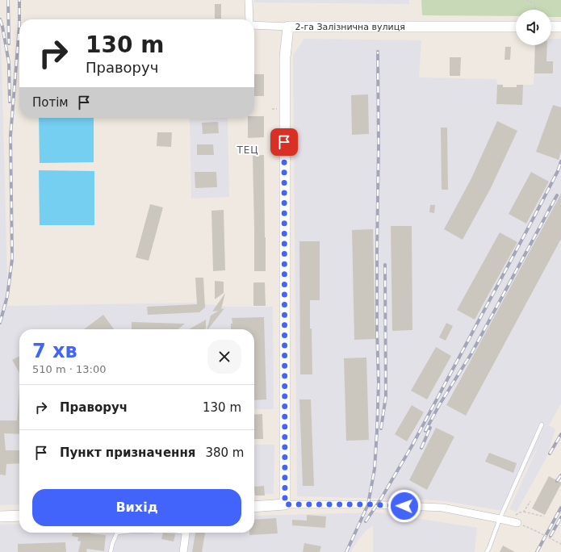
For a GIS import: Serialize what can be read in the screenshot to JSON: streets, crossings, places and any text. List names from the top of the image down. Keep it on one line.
{"streets":{"street":["2-га Залізнична вулиця"]},"districts":["ТЕЦ"],"page":{"turn":["130 m","Праворуч"],"then":"Потім","heading":["7 хв","510 m · 13:00"],"list":[{"name":"Праворуч","value":"130 m"},{"name":"Пункт призначення","value":"380 m"}],"buttons":"Вихід"}}
